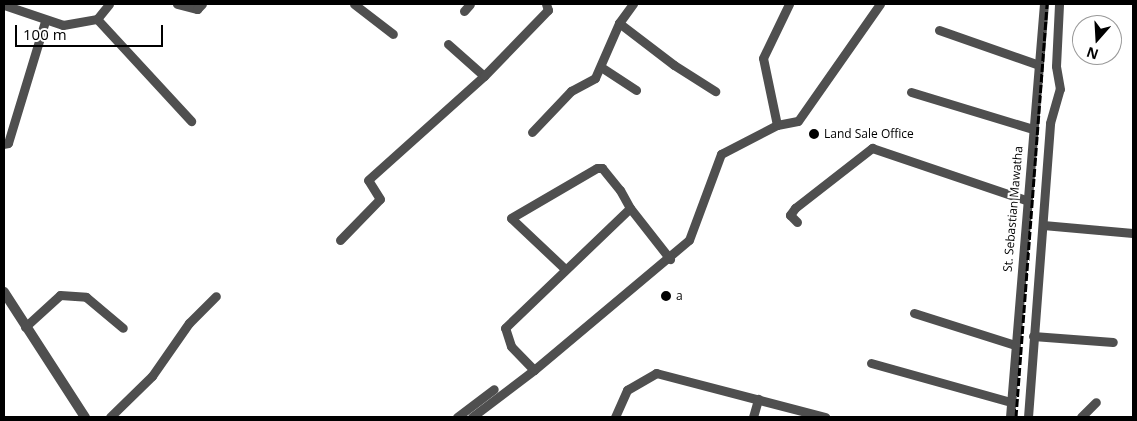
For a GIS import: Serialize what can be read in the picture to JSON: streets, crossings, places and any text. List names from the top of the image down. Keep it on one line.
{"streets":{"street":["St. Sebastian Mawatha"]},"places":["Land Sale Office","a"],"scale_bar":"100 m","north":"bottom"}
